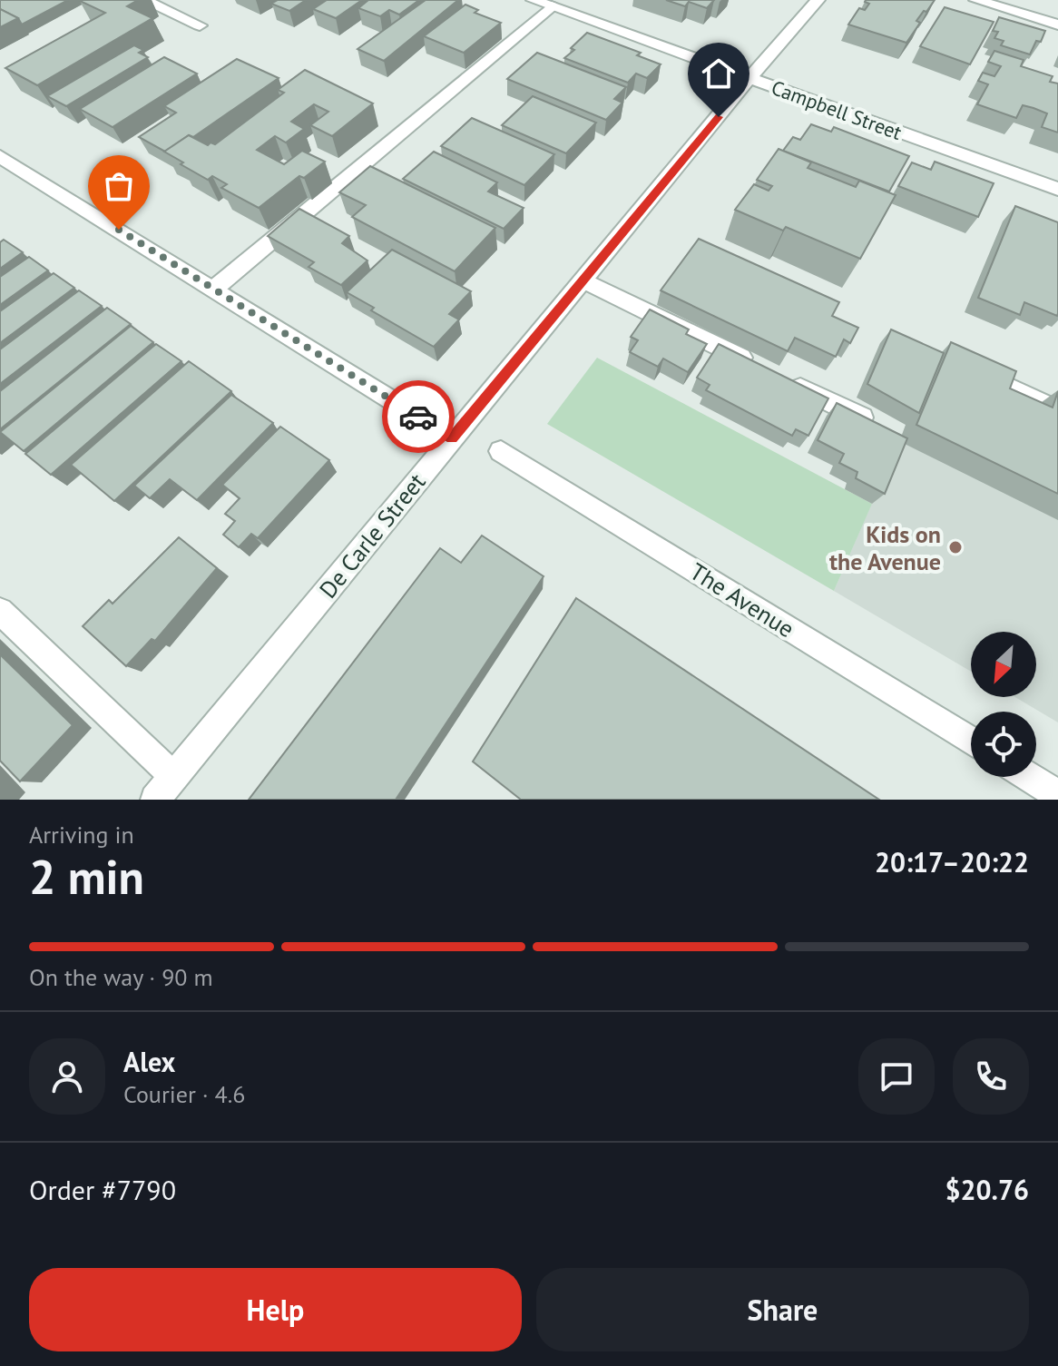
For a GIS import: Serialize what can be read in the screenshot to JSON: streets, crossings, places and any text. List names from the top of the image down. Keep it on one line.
{"streets":{"street":["Campbell Street","De Carle Street","The Avenue"]},"crossings":[["Campbell Street","De Carle Street"]],"places":["Kids on the Avenue"],"north":"bottom left","page":{"heading":["2 min","Arriving in","20:17–20:22"],"panel":["Alex","Courier · 4.6","Order #7790","$20.76"],"bar":"On the way · 90 m","buttons":["Help","Share"]}}
